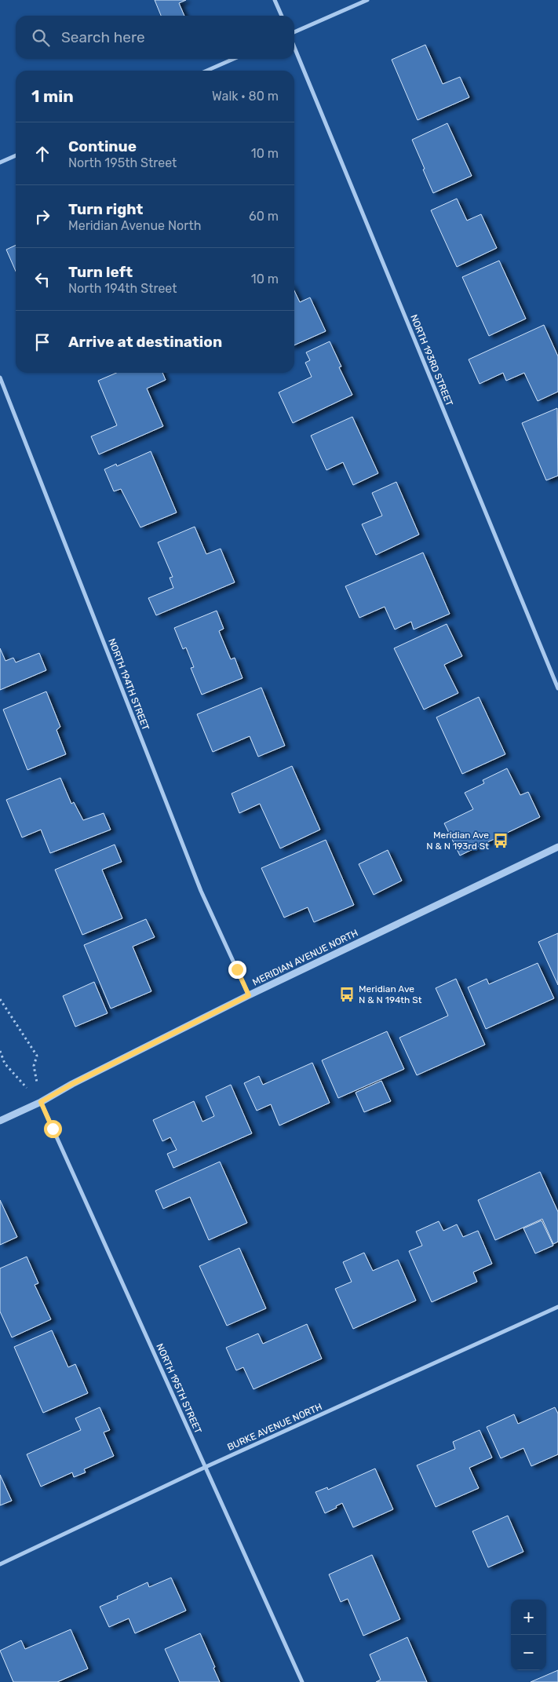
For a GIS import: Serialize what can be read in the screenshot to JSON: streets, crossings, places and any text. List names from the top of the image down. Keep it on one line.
{"streets":{"street":["NORTH 193RD STREET","NORTH 194TH STREET","MERIDIAN AVENUE NORTH","NORTH 195TH STREET","BURKE AVENUE NORTH"]},"crossings":[["NORTH 194TH STREET","MERIDIAN AVENUE NORTH"],["MERIDIAN AVENUE NORTH","NORTH 195TH STREET"],["NORTH 195TH STREET","BURKE AVENUE NORTH"]],"places":{"bus stop":["Meridian Ave N & N 193rd St","Meridian Ave N & N 194th St"]},"page":{"search":"Search here","heading":["1 min","Walk · 80 m"],"list":[["Continue","North 195th Street","10 m"],["Turn right","Meridian Avenue North","60 m"],["Turn left","North 194th Street","10 m"],"Arrive at destination"],"map_buttons":["+","−"]}}
